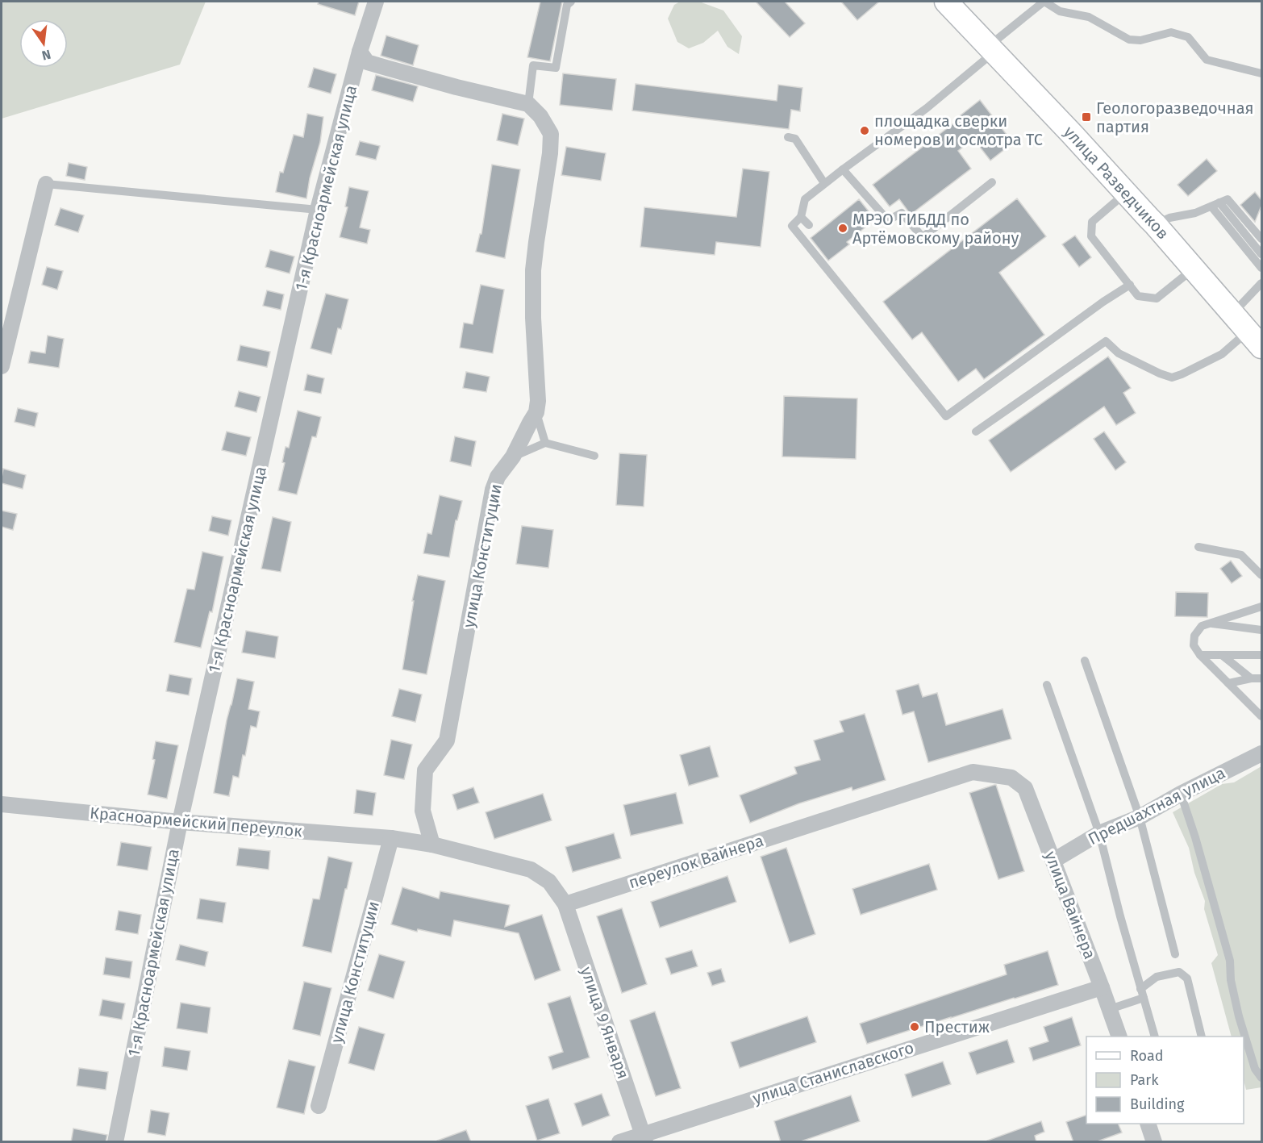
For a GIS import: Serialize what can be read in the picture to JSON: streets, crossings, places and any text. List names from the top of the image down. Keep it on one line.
{"streets":{"main road":["улица Разведчиков"],"street":["1-я Красноармейская улица","улица Конституции","Предшахтная улица","Красноармейский переулок","переулок Вайнера","улица Вайнера","улица 9 Января","улица Станиславского"]},"crossings":[["1-я Красноармейская улица","Красноармейский переулок"],["улица Конституции","Красноармейский переулок"],["Предшахтная улица","улица Вайнера"],["переулок Вайнера","улица Вайнера"],["переулок Вайнера","улица 9 Января"],["улица Вайнера","улица Станиславского"],["улица 9 Января","улица Станиславского"]],"places":{"transit":["Геологоразведочная партия"],"other":["площадка сверки номеров и осмотра ТС","МРЭО ГИБДД по Артёмовскому району","Престиж"]},"legend":["Road","Park","Building"],"north":"bottom"}
